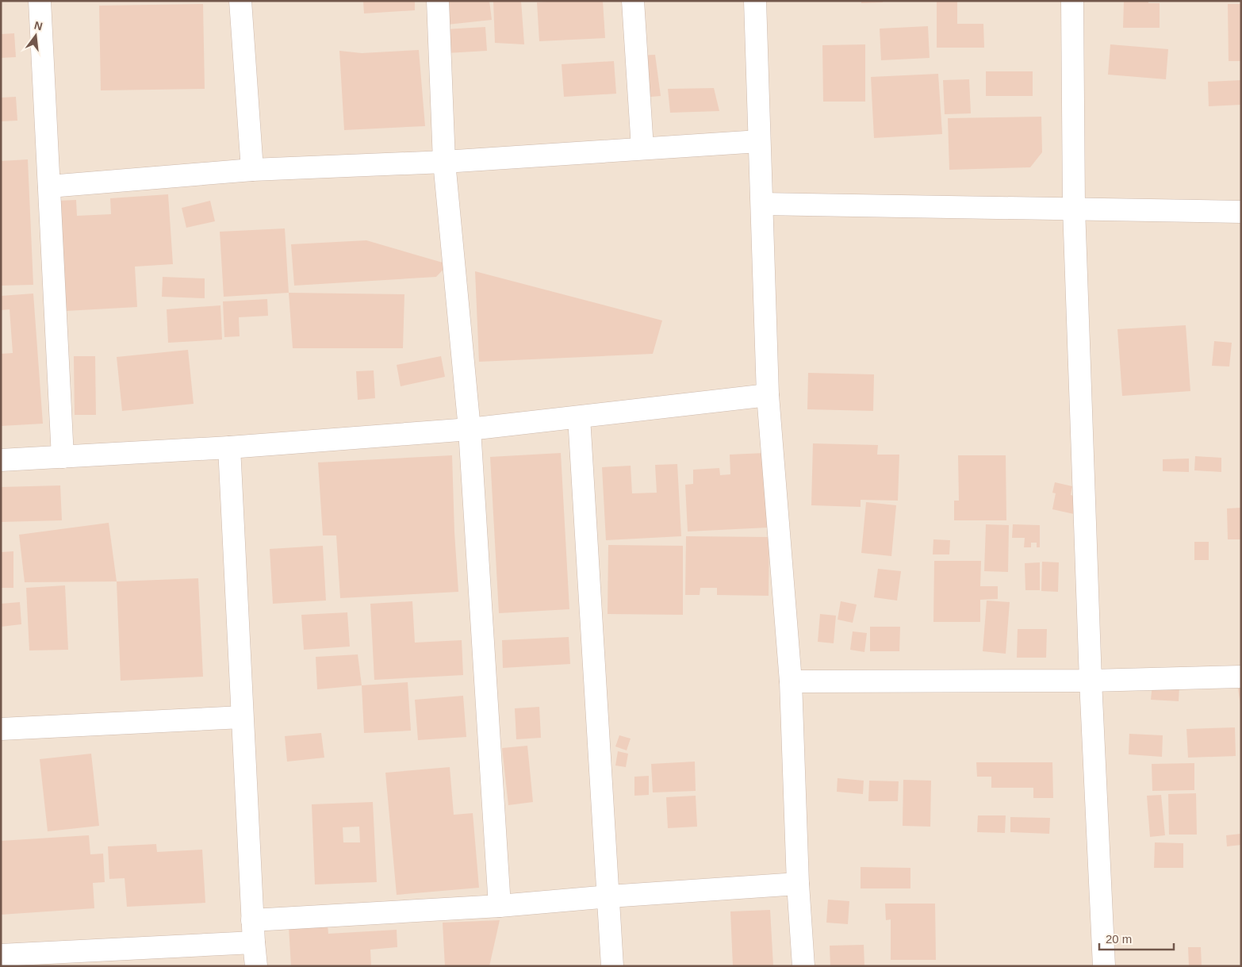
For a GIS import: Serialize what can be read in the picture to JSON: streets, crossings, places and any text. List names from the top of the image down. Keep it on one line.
{"scale_bar":"20 m","north":"top"}
